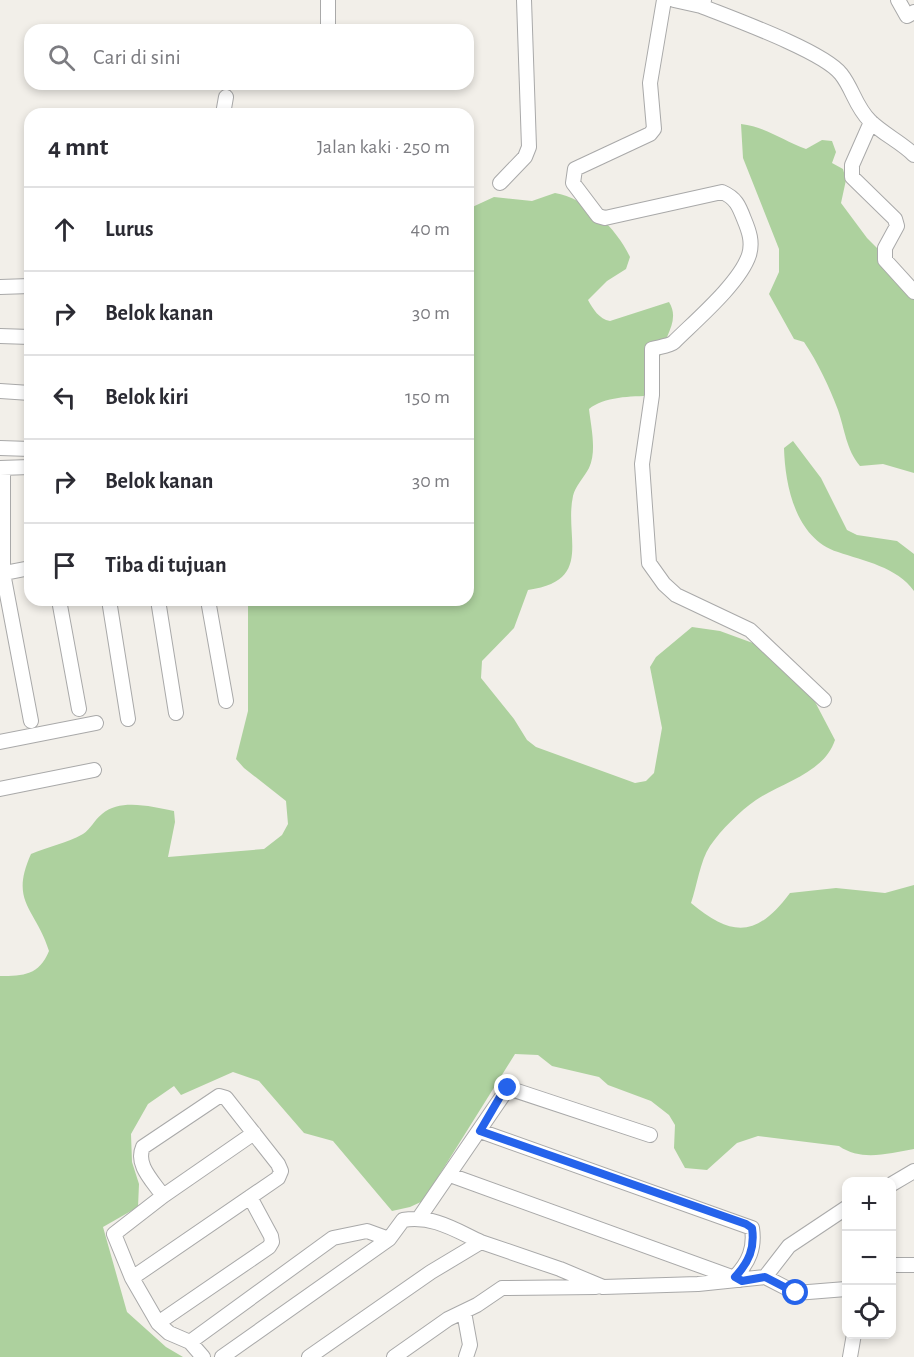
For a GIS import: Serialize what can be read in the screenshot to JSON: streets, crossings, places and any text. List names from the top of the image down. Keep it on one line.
{"page":{"search":"Cari di sini","heading":["4 mnt","Jalan kaki · 250 m"],"list":[["Lurus","40 m"],["Belok kanan","30 m"],["Belok kiri","150 m"],["Belok kanan","30 m"],"Tiba di tujuan"],"map_buttons":["+","−"]}}
